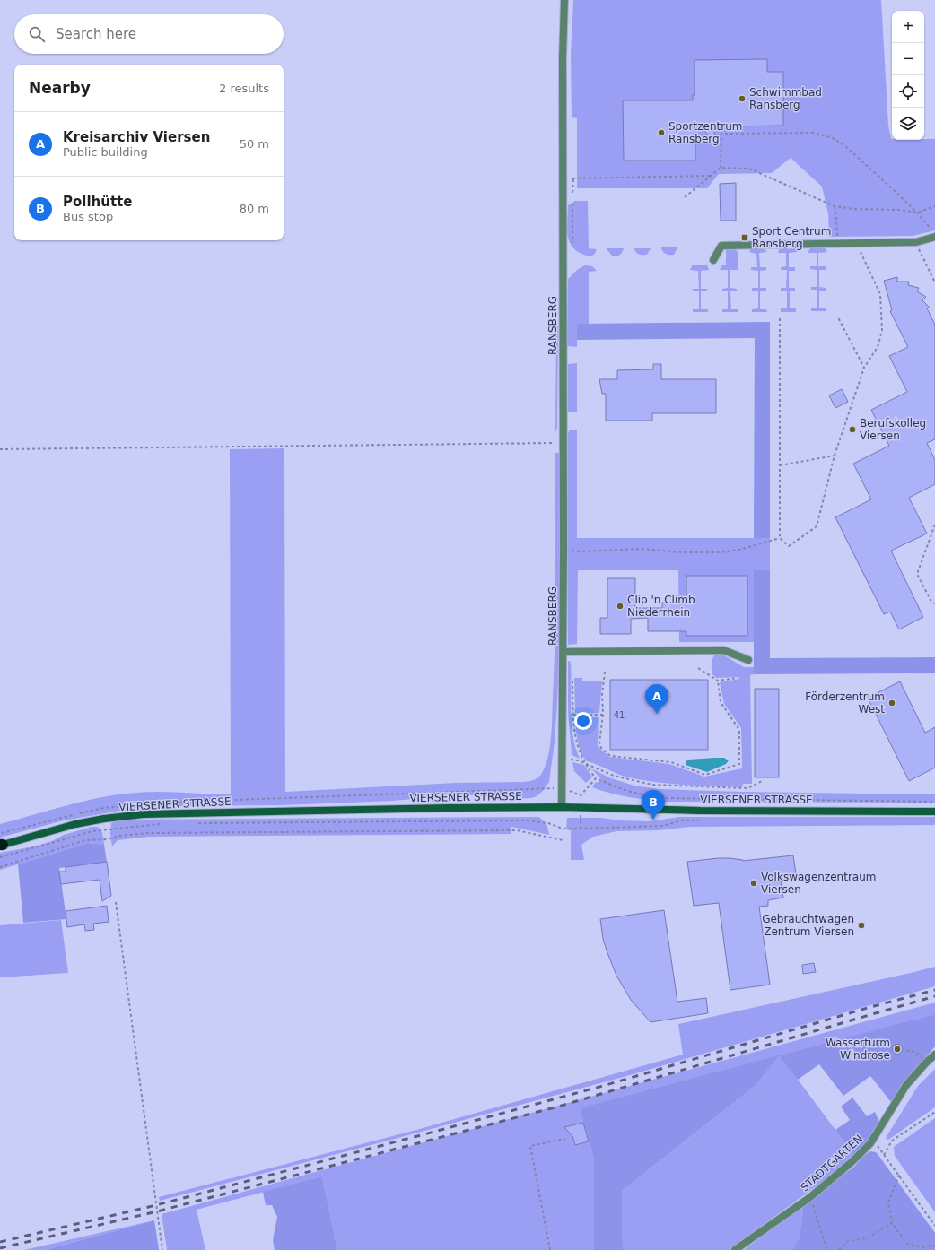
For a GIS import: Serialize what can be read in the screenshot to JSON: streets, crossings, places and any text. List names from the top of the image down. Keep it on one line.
{"streets":{"main road":["VIERSENER STRASSE"],"street":["RANSBERG","STADTGARTEN"]},"crossings":[["RANSBERG","VIERSENER STRASSE"]],"places":{"other":["Schwimmbad Ransberg","Sportzentrum Ransberg","Berufskolleg Viersen","Clip 'n Climb Niederrhein","Förderzentrum West","Volkswagenzentraum Viersen","Gebrauchtwagen Zentrum Viersen","Wasserturm Windrose"],"transit":["Sport Centrum Ransberg"]},"house_numbers":["41"],"page":{"map_buttons":["+","−"],"search":"Search here","heading":["Nearby","2 results"],"list":[{"mark":"A","name":"Kreisarchiv Viersen","note":"Public building","value":"50 m"},{"mark":"B","name":"Pollhütte","note":"Bus stop","value":"80 m"}],"pins":["A","B"]}}
